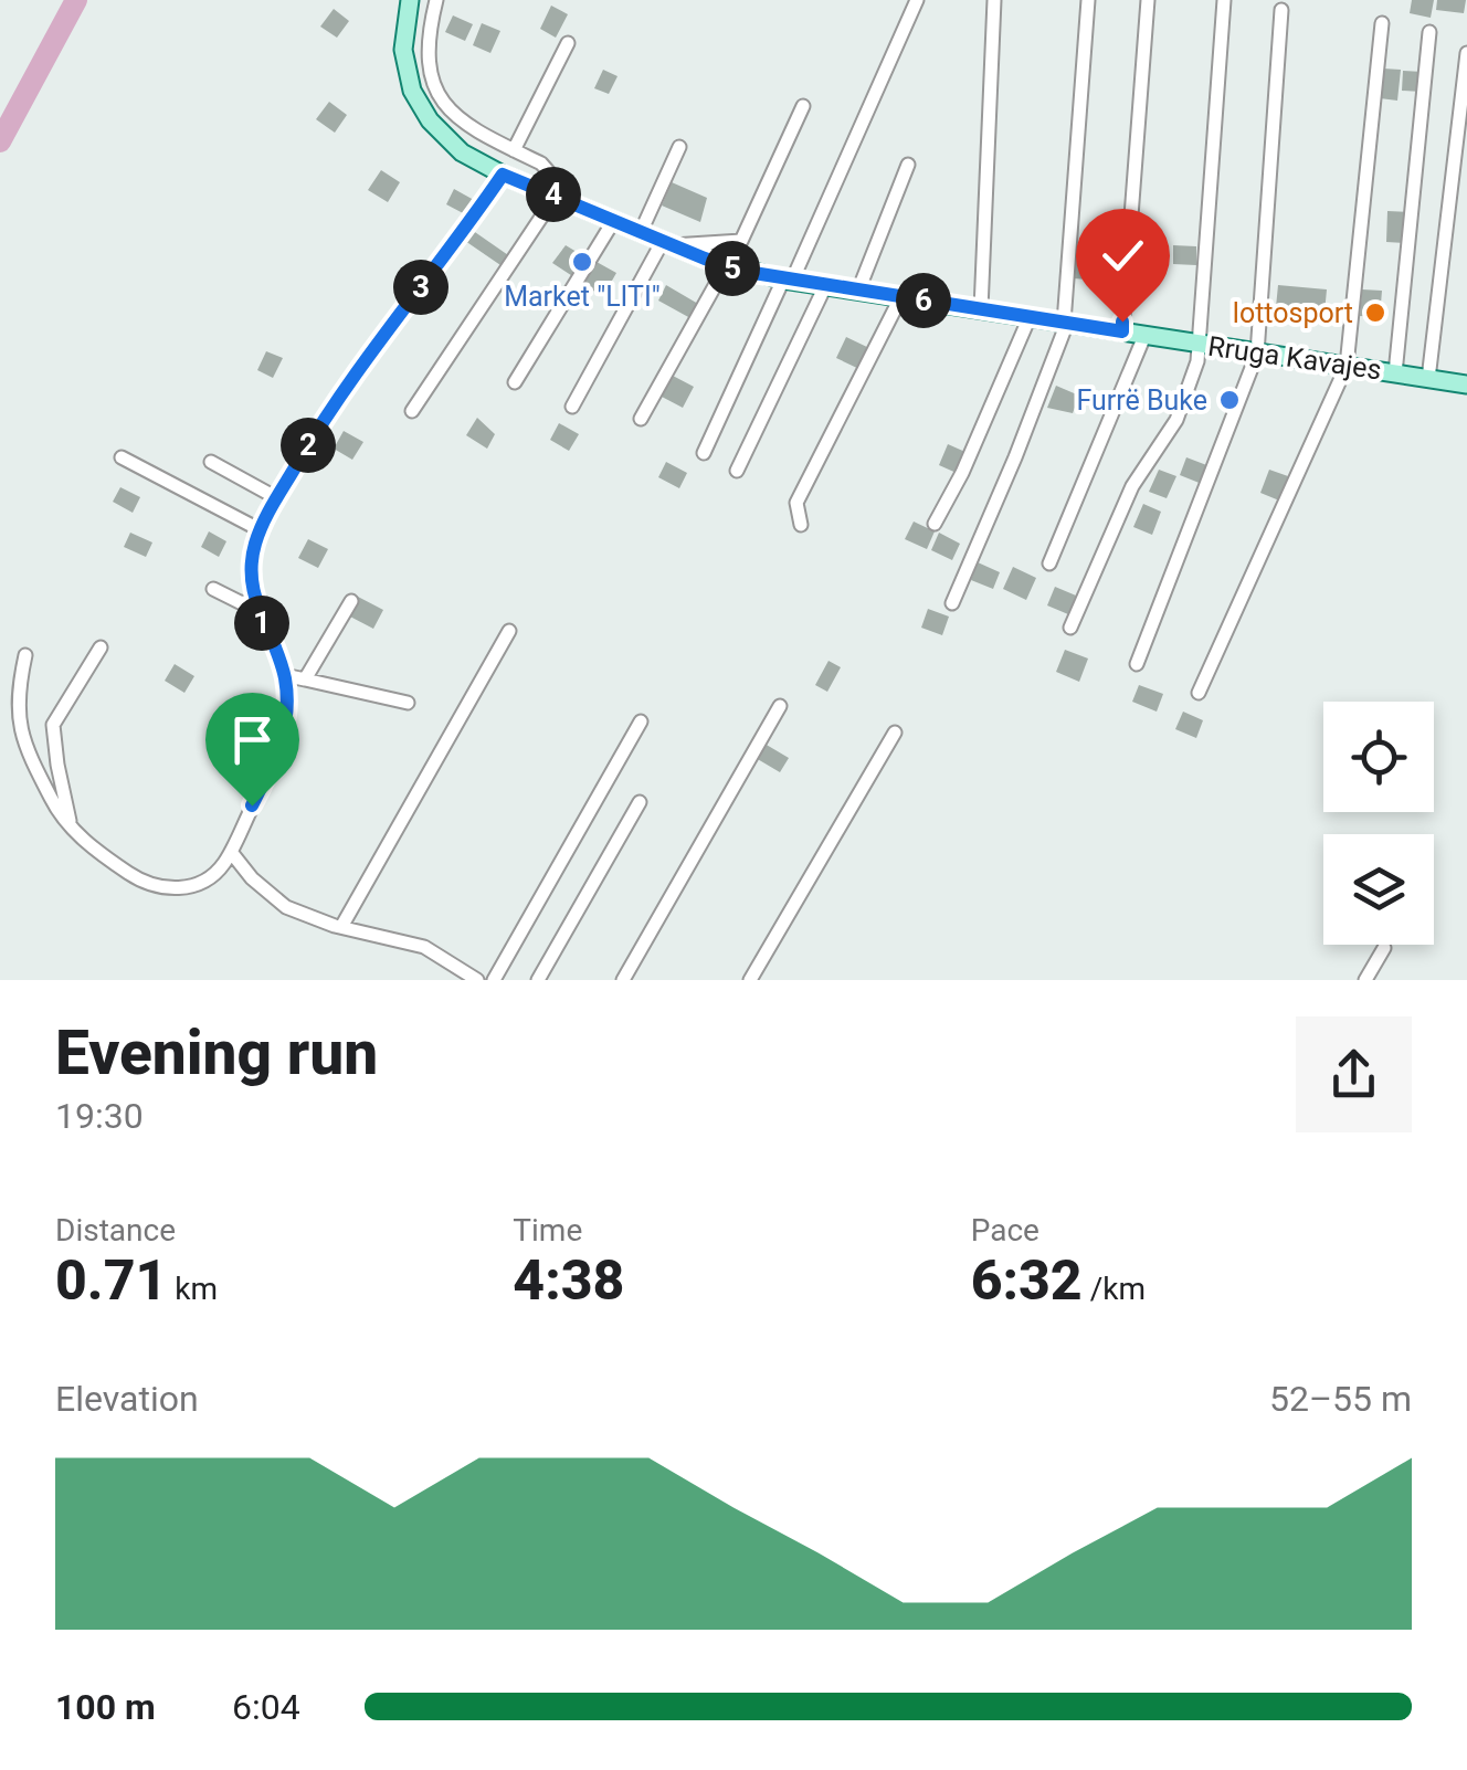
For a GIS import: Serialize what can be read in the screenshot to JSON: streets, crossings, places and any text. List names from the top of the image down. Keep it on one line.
{"streets":{"main road":["Rruga Kavajes"]},"places":["Market \"LITI\"","lottosport","Furrë Buke"],"page":{"pins":["4","5","3","6","2","1"],"heading":["Evening run","19:30"],"stats":[["Distance","0.71 km"],["Time","4:38"],["Pace","6:32 /km"]],"chart":["Elevation","52–55 m"],"list":[{"name":"100 m","note":"6:04"}]}}
